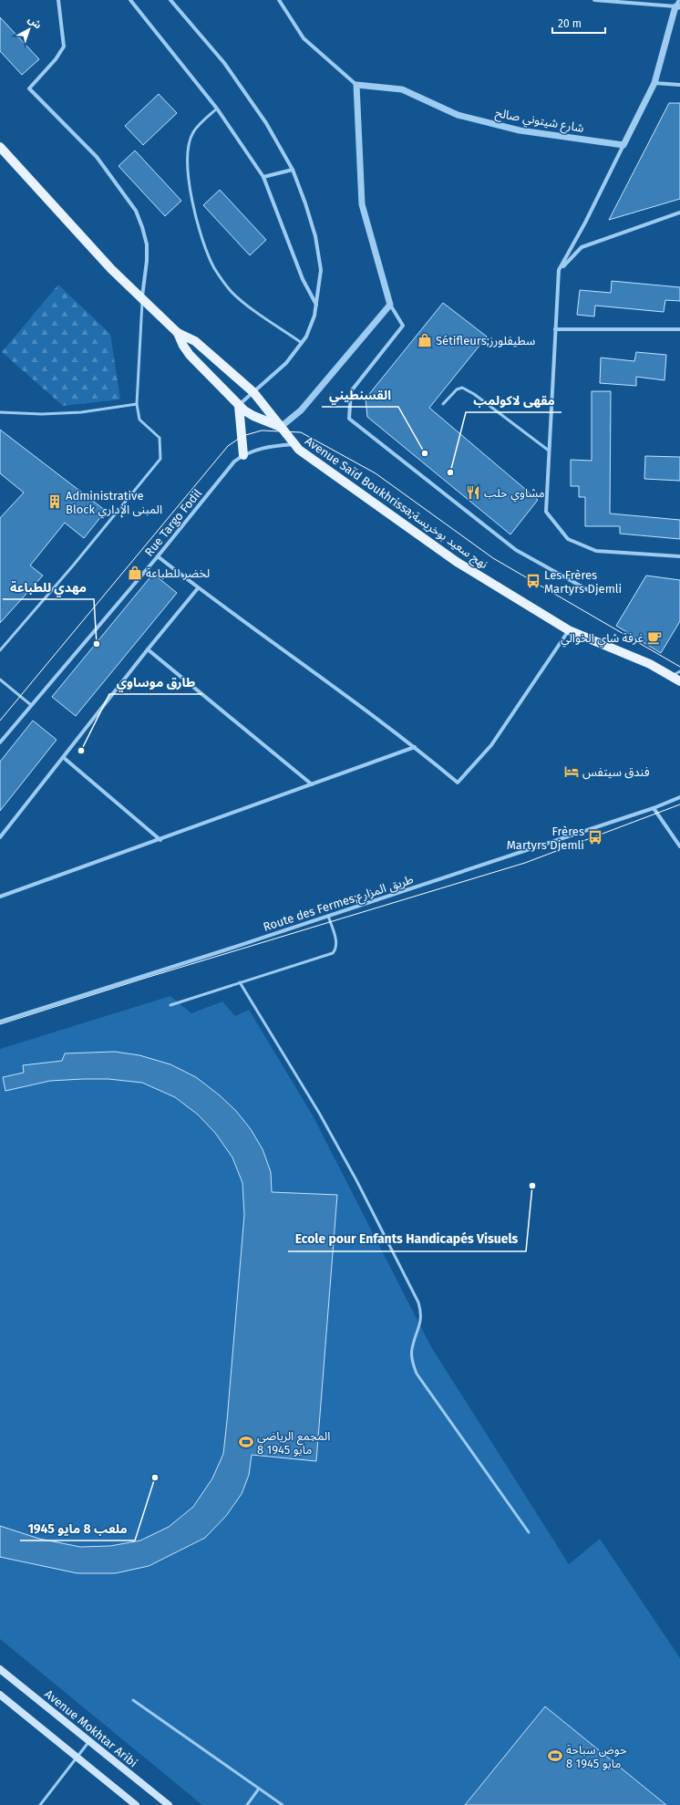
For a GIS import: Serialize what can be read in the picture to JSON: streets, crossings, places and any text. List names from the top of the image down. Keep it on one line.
{"streets":{"main road":["Avenue Saïd Boukhrissa;نهج سعيد بوخريسة","Avenue Mokhtar Aribi"],"street":["شارع شيتوني صالح","Rue Targo Fodil","Route des Fermes;طريق المزارع"]},"crossings":[["Avenue Saïd Boukhrissa;نهج سعيد بوخريسة","Rue Targo Fodil"]],"places":{"shop":["Sétifleurs;سطيفلورز","لخضر للطباعة"],"other":["القسنطيني","مقهى لاكولمب","مهدي للطباعة","طارق موساوي","Ecole pour Enfants Handicapés Visuels","ملعب 8 مايو 1945"],"restaurant":["مشاوي حلب"],"building":["Administrative Block المبنى الإداري"],"bus stop":["Les Frères Martyrs Djemli","Frères Martyrs Djemli"],"cafe":["غرفة شاي الخوالي"],"hotel":["فندق سيتفس"],"sports":["المجمع الرياضي 8 مايو 1945","حوض سباحة 8 مايو 1945"]},"scale_bar":"20 m","north":"top right"}
